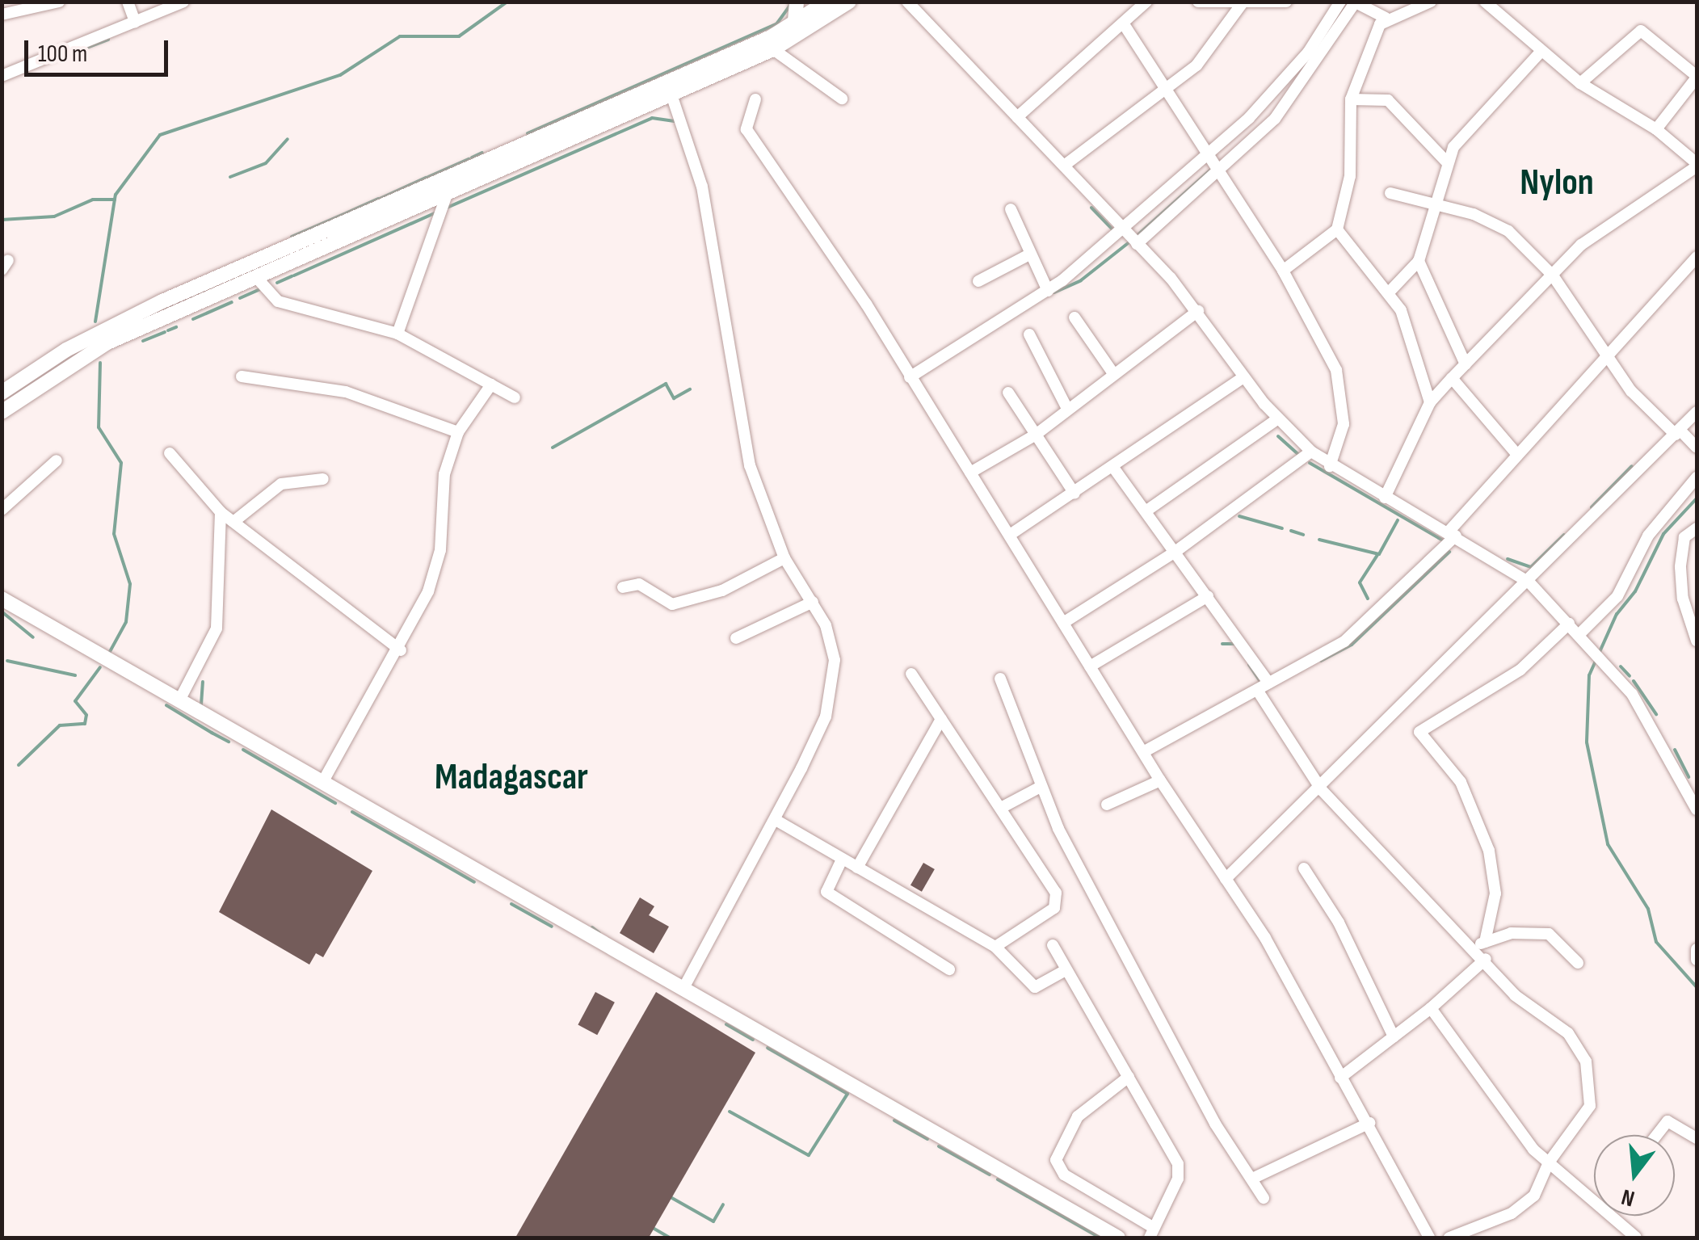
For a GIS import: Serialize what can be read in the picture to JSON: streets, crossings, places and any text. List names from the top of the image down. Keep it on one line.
{"districts":["Nylon","Madagascar"],"scale_bar":"100 m","north":"bottom"}
